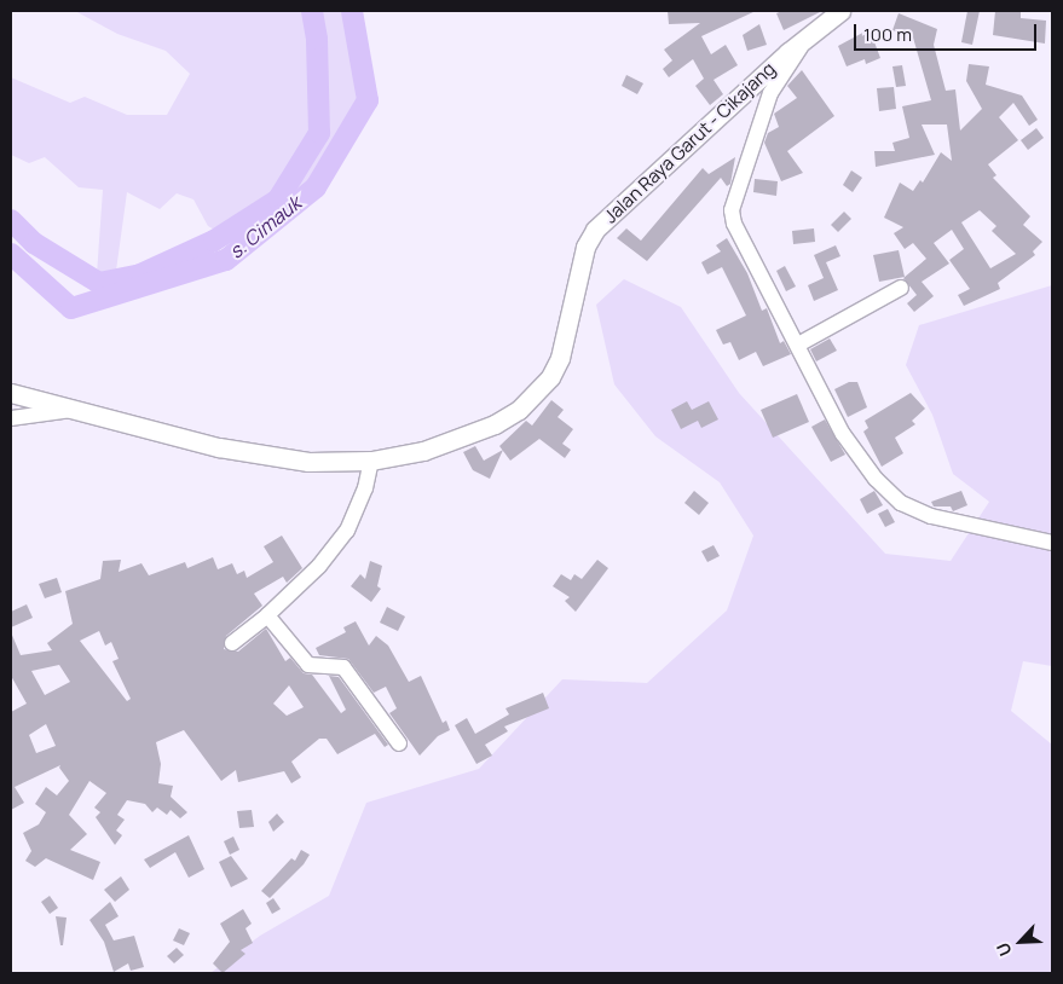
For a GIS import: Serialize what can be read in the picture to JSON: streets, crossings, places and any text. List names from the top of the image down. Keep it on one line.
{"streets":{"main road":["Jalan Raya Garut - Cikajang"]},"water":["s. Cimauk"],"scale_bar":"100 m","north":"bottom left"}
